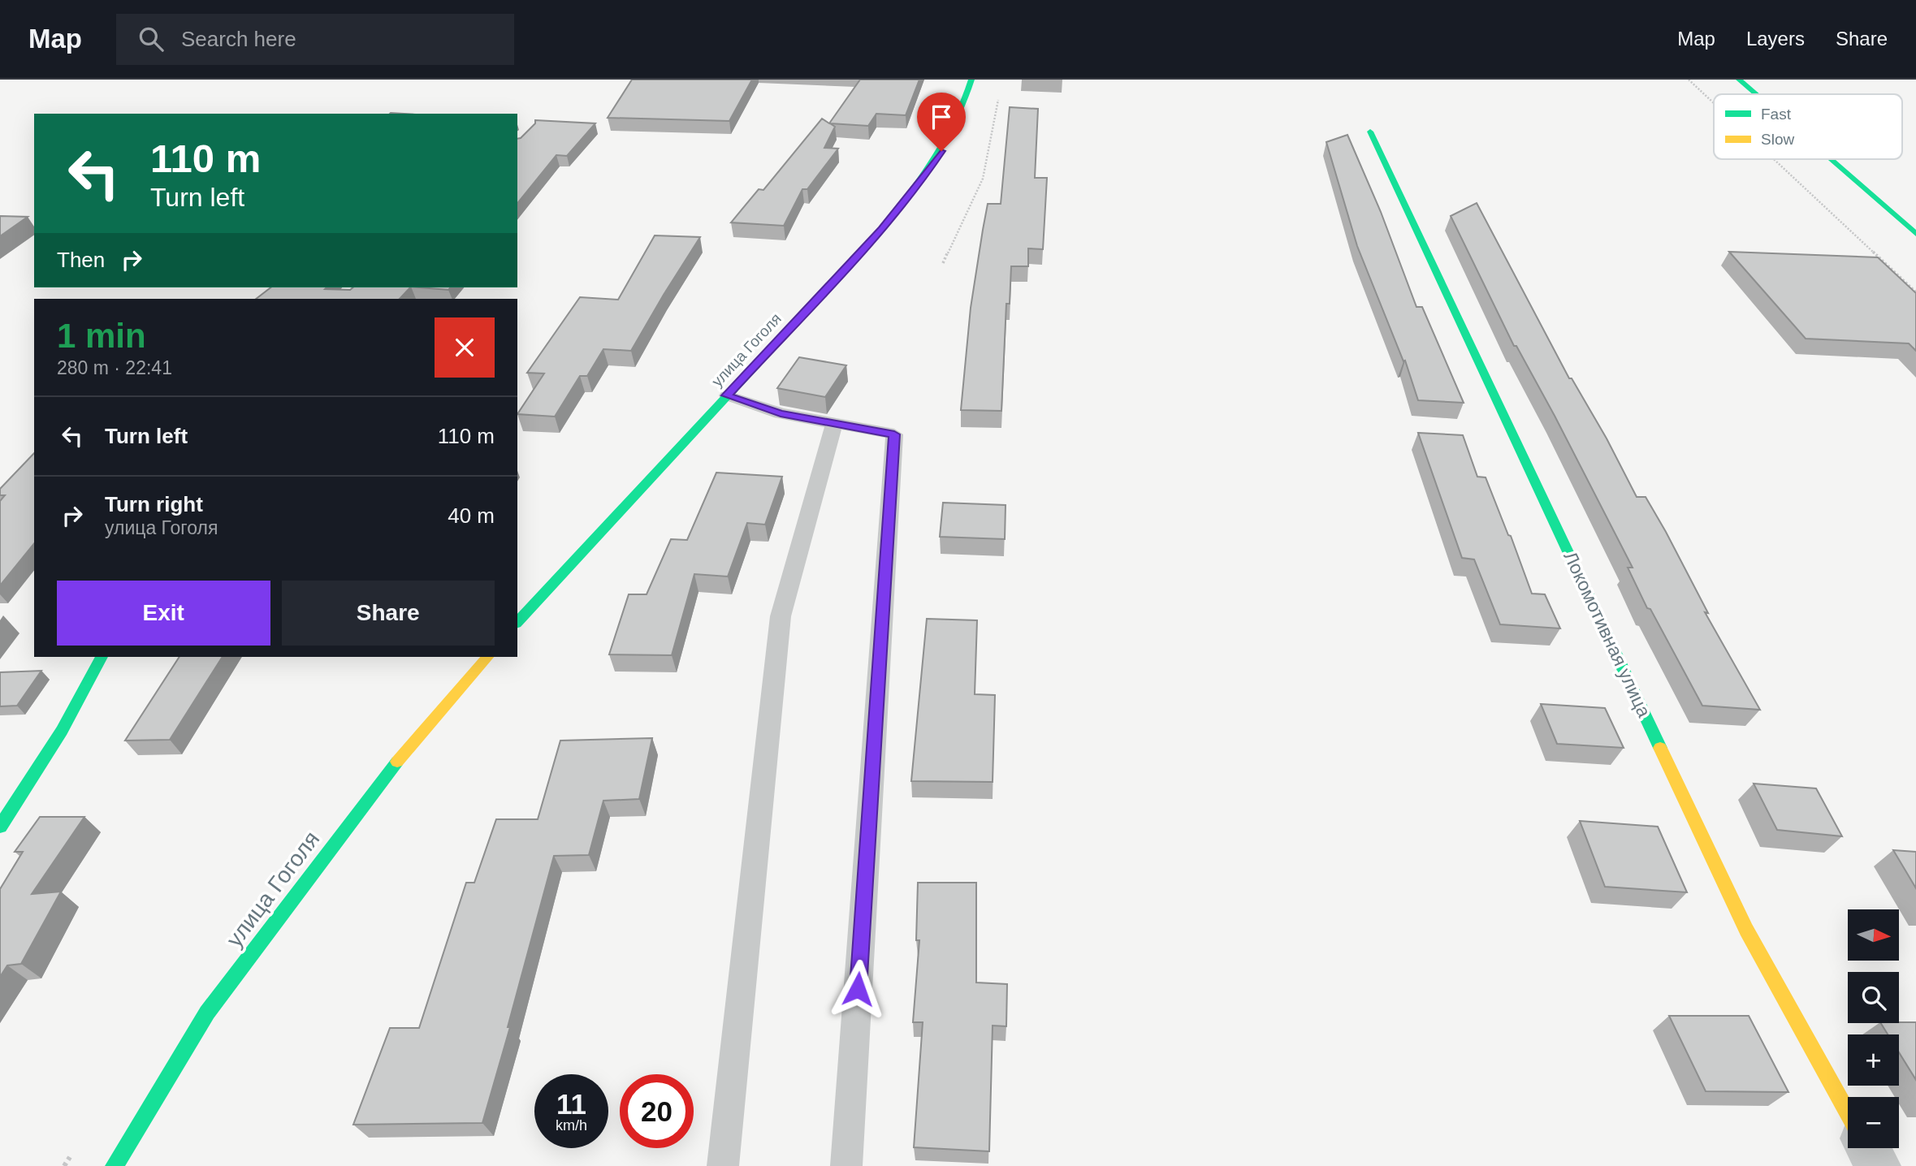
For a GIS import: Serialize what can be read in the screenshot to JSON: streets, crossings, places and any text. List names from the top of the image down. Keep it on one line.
{"streets":{"street":["улица Гоголя","Локомотивная улица"]},"legend":["Fast","Slow"],"north":"right","page":{"header":"Map","search":"Search here","nav":["Map","Layers","Share"],"turn":["110 m","Turn left"],"then":"Then","heading":["1 min","280 m · 22:41"],"list":[{"name":"Turn left","value":"110 m"},{"name":"Turn right","note":"улица Гоголя","value":"40 m"}],"buttons":["Exit","Share"],"map_buttons":["+","−"],"speed":"11 km/h","limit":"20"}}
